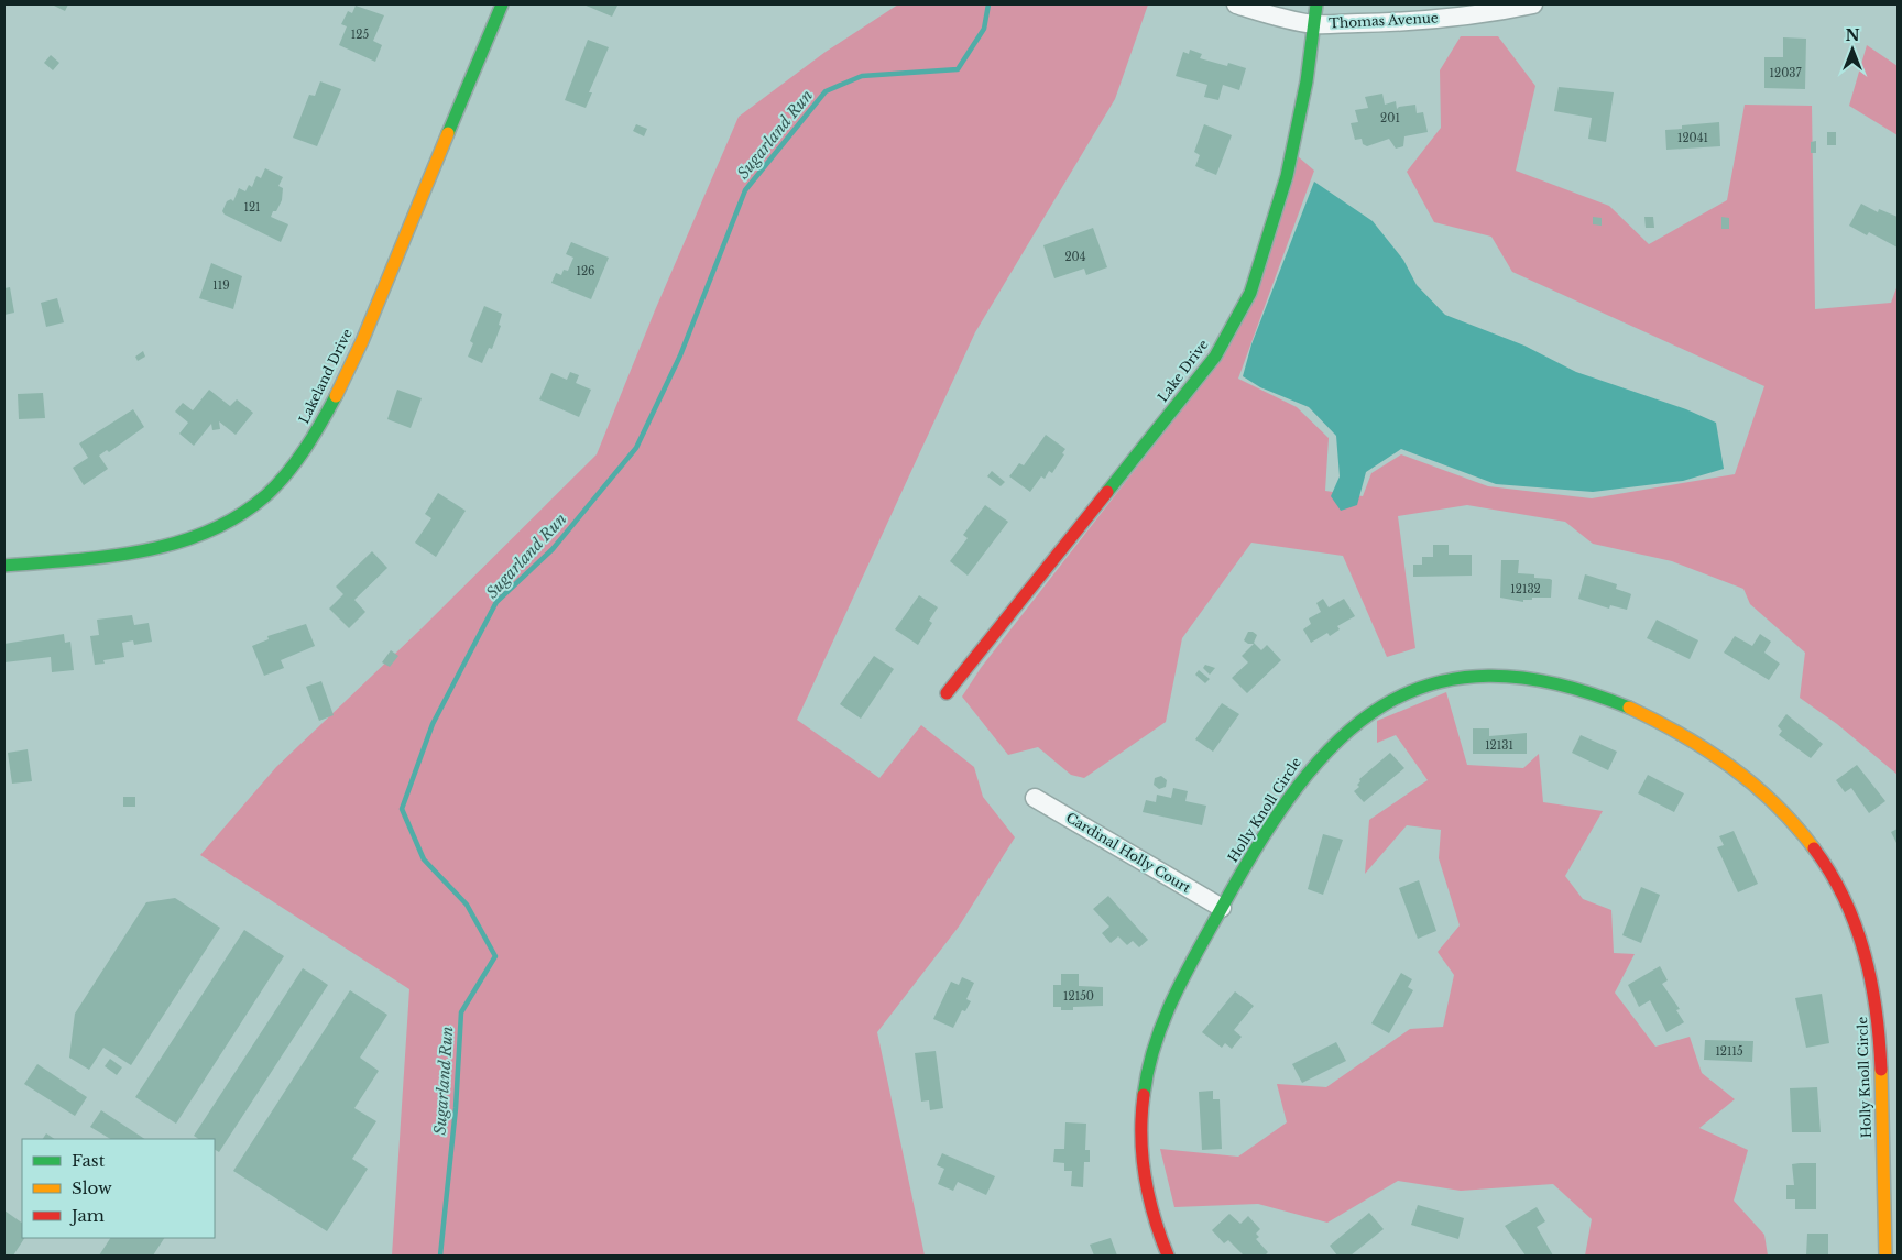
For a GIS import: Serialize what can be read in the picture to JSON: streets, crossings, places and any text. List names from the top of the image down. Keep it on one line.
{"streets":{"street":["Thomas Avenue","Lake Drive","Lakeland Drive","Holly Knoll Circle","Cardinal Holly Court"]},"crossings":[["Thomas Avenue","Lake Drive"],["Holly Knoll Circle","Cardinal Holly Court"]],"water":["Sugarland Run"],"house_numbers":["125","12037","201","12041","121","204","126","119","12132","12131","12150","12115"],"legend":["Fast","Slow","Jam"],"north":"top"}
